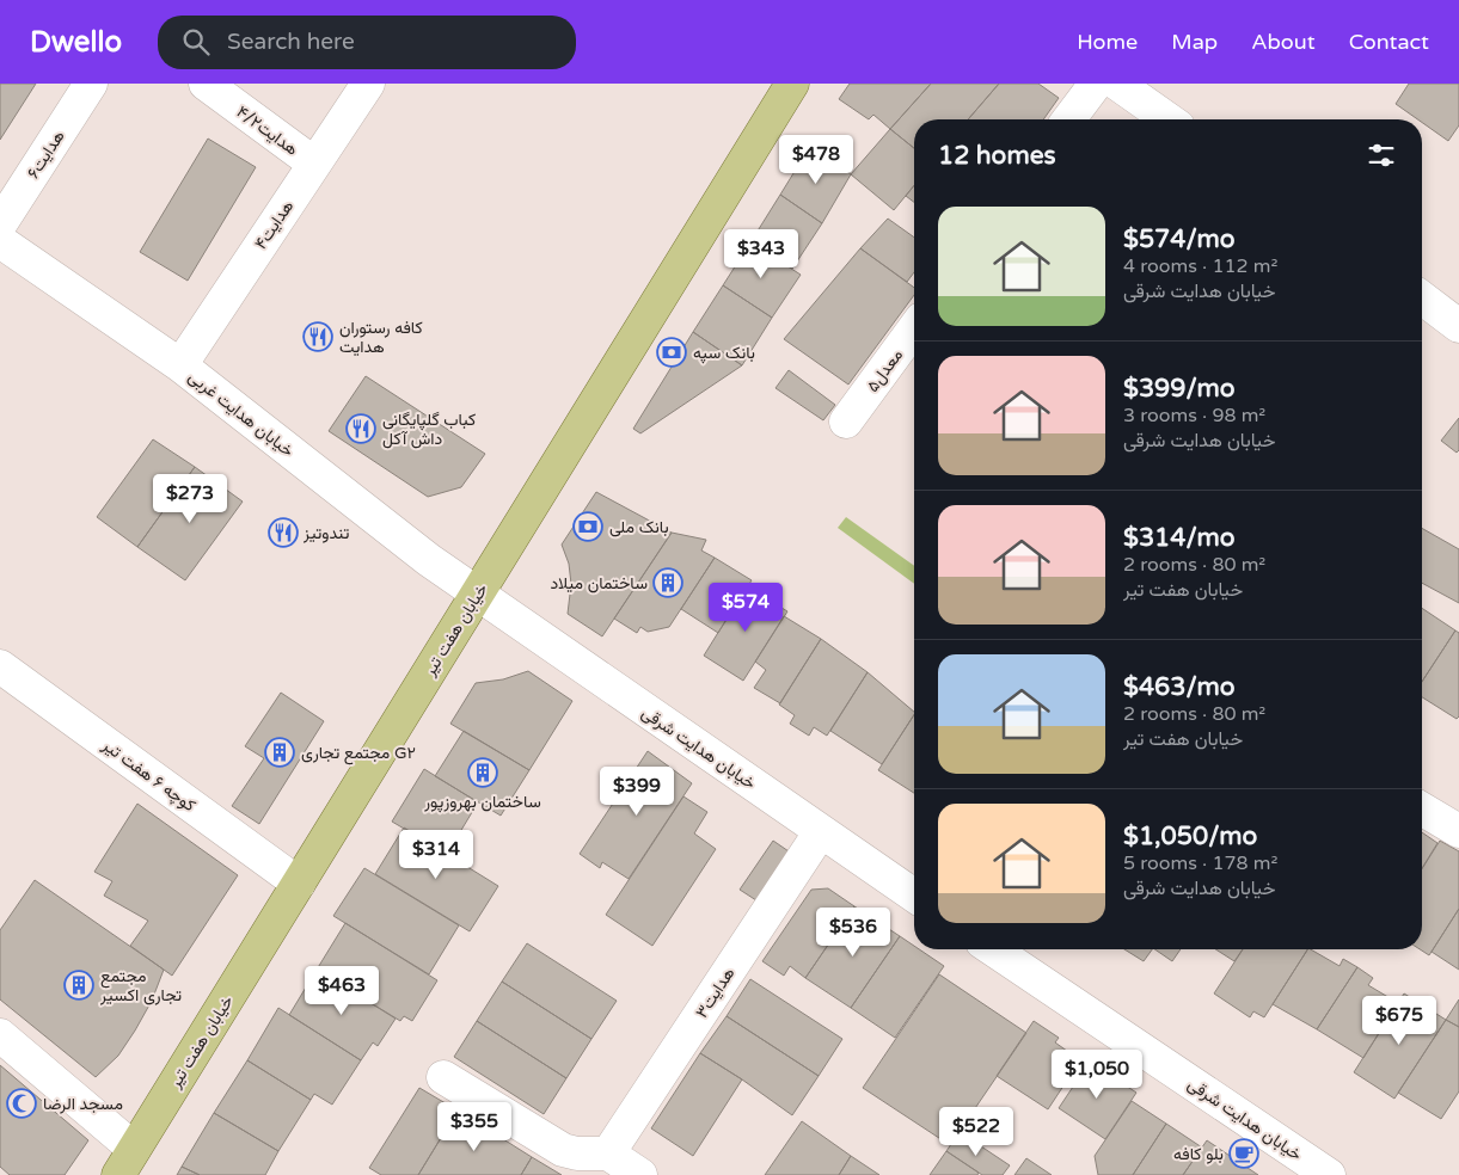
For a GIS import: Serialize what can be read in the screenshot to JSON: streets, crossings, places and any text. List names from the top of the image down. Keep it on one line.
{"streets":{"main road":["خیابان هفت تیر"],"street":["هدایت۴/۲","هدایت۶","هدایت۴","معدل۵","خیابان هدایت غربی","خیابان هدایت شرقی","کوچه ۶ هفت تیر","هدایت۳"]},"crossings":[["هدایت۴/۲","هدایت۴"],["هدایت۴","خیابان هدایت غربی"],["خیابان هدایت غربی","خیابان هفت تیر"],["خیابان هدایت غربی","خیابان هدایت شرقی"],["خیابان هفت تیر","خیابان هدایت شرقی"],["خیابان هفت تیر","کوچه ۶ هفت تیر"],["خیابان هدایت شرقی","هدایت۳"]],"places":{"restaurant":["کافه رستوران هدایت","کباب گلپایگانی داش آکل","تندوتیز"],"bank":["بانک سپه","بانک ملی"],"building":["ساختمان میلاد","مجتمع تجاری G۲","ساختمان بهروزپور","مجتمع تجاری اکسیر"],"mosque":["مسجد الرضا"],"cafe":["بلو کافه"]},"page":{"header":"Dwello","search":"Search here","nav":["Home","Map","About","Contact"],"heading":"12 homes","price":["$478","$343","$273","$574","$399","$314","$536","$463","$675","$1,050","$355","$522"],"list":[{"name":"$574/mo","note":"4 rooms · 112 m² · خیابان هدایت شرقی"},{"name":"$399/mo","note":"3 rooms · 98 m² · خیابان هدایت شرقی"},{"name":"$314/mo","note":"2 rooms · 80 m² · خیابان هفت تیر"},{"name":"$463/mo","note":"2 rooms · 80 m² · خیابان هفت تیر"},{"name":"$1,050/mo","note":"5 rooms · 178 m² · خیابان هدایت شرقی"}]}}
